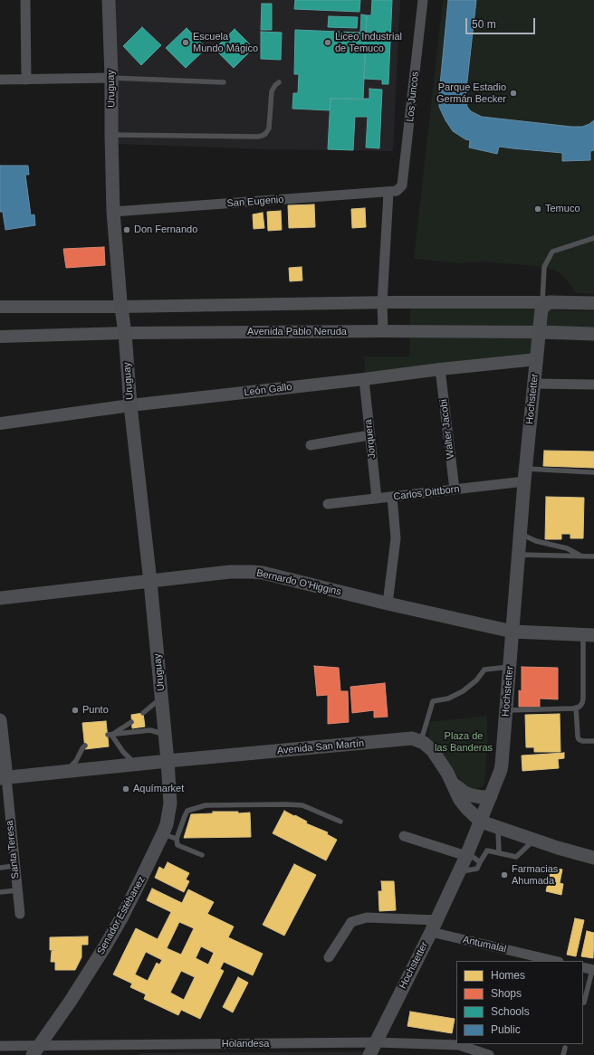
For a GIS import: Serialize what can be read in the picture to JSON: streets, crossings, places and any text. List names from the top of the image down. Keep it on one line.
{"streets":{"main road":["Uruguay","Avenida Pablo Neruda","Hochstetter","Bernardo O'Higgins","Avenida San Martín","Santa Teresa","Senador Estébanez"],"street":["Los Juncos","San Eugenio","León Gallo","Walter Jacobi","Jorquera","Carlos Dittborn","Antumalal","Holandesa"]},"crossings":[["Uruguay","San Eugenio"],["Uruguay","Avenida Pablo Neruda"],["Uruguay","León Gallo"],["Uruguay","Bernardo O'Higgins"],["Uruguay","Avenida San Martín"],["Uruguay","Senador Estébanez"],["Los Juncos","San Eugenio"],["Los Juncos","Avenida Pablo Neruda"],["Avenida Pablo Neruda","Hochstetter"],["León Gallo","Hochstetter"],["León Gallo","Walter Jacobi"],["León Gallo","Jorquera"],["Hochstetter","Carlos Dittborn"],["Hochstetter","Bernardo O'Higgins"],["Hochstetter","Antumalal"],["Hochstetter","Holandesa"],["Walter Jacobi","Carlos Dittborn"],["Jorquera","Carlos Dittborn"],["Avenida San Martín","Santa Teresa"],["Avenida San Martín","Senador Estébanez"],["Senador Estébanez","Holandesa"]],"parks":["Plaza de las Banderas"],"places":["Escuela Mundo Mágico","Liceo Industrial de Temuco","Parque Estadio Germán Becker","Temuco","Don Fernando","Punto","Aquímarket","Farmacias Ahumada"],"legend":["Homes","Shops","Schools","Public"],"scale_bar":"50 m"}
